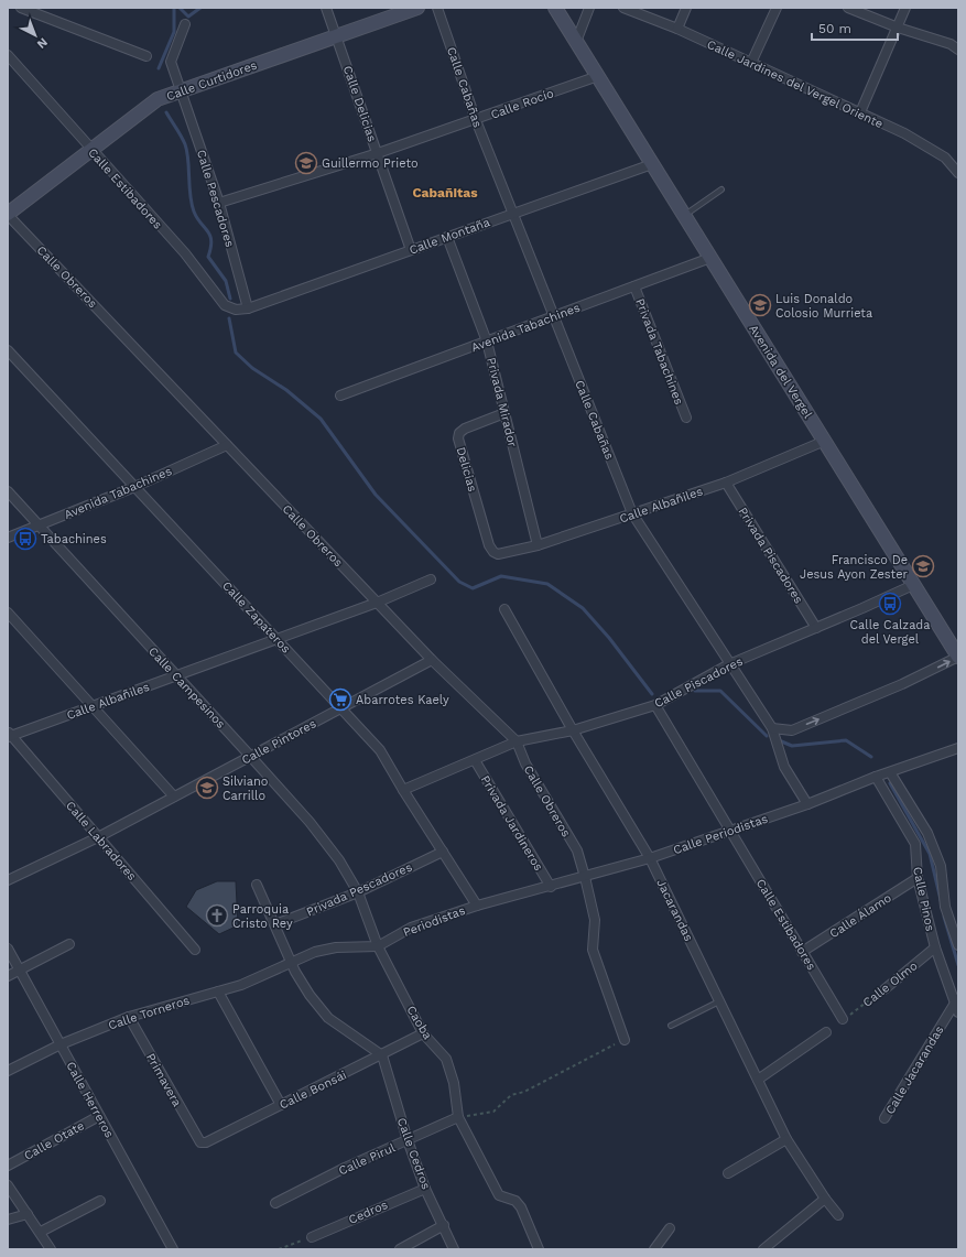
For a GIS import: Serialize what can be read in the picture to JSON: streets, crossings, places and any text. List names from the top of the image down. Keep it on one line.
{"streets":{"street":["Calle Curtidores","Calle Jardines del Vergel Oriente","Calle Cabañas","Calle Delicias","Calle Rocío","Calle Estibadores","Calle Pescadores","Calle Montaña","Calle Obreros","Avenida Tabachines","Privada Tabachines","Avenida del Vergel","Privada Mirador","Delicias","Calle Albañiles","Privada Piscadores","Calle Zapateros","Calle Piscadores","Calle Campesinos","Calle Pintores","Privada Jardineros","Calle Periodistas","Calle Labradores","Privada Pescadores","Calle Pinos","Jacarandas","Calle Álamo","Periodistas","Calle Olmo","Calle Torneros","Caoba","Calle Jacarandas","Primavera","Calle Bonsái","Calle Herreros","Calle Otate","Calle Cedros","Calle Pirul","Cedros"]},"crossings":[["Calle Curtidores","Calle Delicias"],["Calle Curtidores","Calle Estibadores"],["Calle Curtidores","Calle Pescadores"],["Calle Curtidores","Calle Obreros"],["Calle Cabañas","Calle Rocío"],["Calle Cabañas","Calle Montaña"],["Calle Cabañas","Avenida Tabachines"],["Calle Cabañas","Calle Albañiles"],["Calle Cabañas","Calle Piscadores"],["Calle Cabañas","Calle Periodistas"],["Calle Delicias","Calle Rocío"],["Calle Delicias","Calle Montaña"],["Calle Rocío","Calle Pescadores"],["Calle Rocío","Avenida del Vergel"],["Calle Estibadores","Calle Pescadores"],["Calle Estibadores","Calle Montaña"],["Calle Estibadores","Calle Piscadores"],["Calle Estibadores","Calle Periodistas"],["Calle Estibadores","Calle Álamo"],["Calle Estibadores","Calle Olmo"],["Calle Pescadores","Calle Montaña"],["Calle Montaña","Avenida del Vergel"],["Calle Montaña","Privada Mirador"],["Calle Obreros","Avenida Tabachines"],["Calle Obreros","Calle Albañiles"],["Calle Obreros","Calle Piscadores"],["Calle Obreros","Calle Pintores"],["Calle Obreros","Calle Periodistas"],["Avenida Tabachines","Privada Tabachines"],["Avenida Tabachines","Avenida del Vergel"],["Avenida Tabachines","Privada Mirador"],["Avenida Tabachines","Calle Zapateros"],["Avenida Tabachines","Calle Campesinos"],["Avenida del Vergel","Calle Albañiles"],["Avenida del Vergel","Calle Piscadores"],["Privada Mirador","Delicias"],["Privada Mirador","Calle Albañiles"],["Delicias","Calle Albañiles"],["Calle Albañiles","Privada Piscadores"],["Calle Albañiles","Calle Zapateros"],["Calle Albañiles","Calle Campesinos"],["Calle Albañiles","Calle Labradores"],["Privada Piscadores","Calle Piscadores"],["Calle Zapateros","Calle Piscadores"],["Calle Zapateros","Calle Pintores"],["Calle Zapateros","Calle Periodistas"],["Calle Zapateros","Privada Pescadores"],["Calle Zapateros","Periodistas"],["Calle Piscadores","Privada Jardineros"],["Calle Piscadores","Jacarandas"],["Calle Campesinos","Calle Pintores"],["Calle Campesinos","Privada Pescadores"],["Calle Campesinos","Caoba"],["Calle Pintores","Calle Labradores"],["Privada Jardineros","Calle Periodistas"],["Calle Periodistas","Calle Pinos"],["Calle Periodistas","Jacarandas"],["Calle Periodistas","Periodistas"],["Privada Pescadores","Caoba"],["Calle Pinos","Calle Álamo"],["Calle Pinos","Calle Olmo"],["Calle Pinos","Calle Jacarandas"],["Periodistas","Calle Torneros"],["Periodistas","Caoba"],["Calle Torneros","Primavera"],["Calle Torneros","Calle Herreros"],["Caoba","Calle Bonsái"],["Caoba","Calle Pirul"],["Primavera","Calle Bonsái"],["Calle Bonsái","Calle Cedros"],["Calle Herreros","Calle Otate"],["Calle Cedros","Calle Pirul"],["Calle Cedros","Cedros"]],"districts":["Cabañitas"],"places":{"school or university":["Guillermo Prieto","Luis Donaldo Colosio Murrieta","Francisco De Jesus Ayon Zester","Silviano Carrillo"],"bus stop":["Tabachines","Calle Calzada del Vergel"],"supermarket":["Abarrotes Kaely"],"church":["Parroquia Cristo Rey"]},"scale_bar":"50 m","north":"bottom right"}
